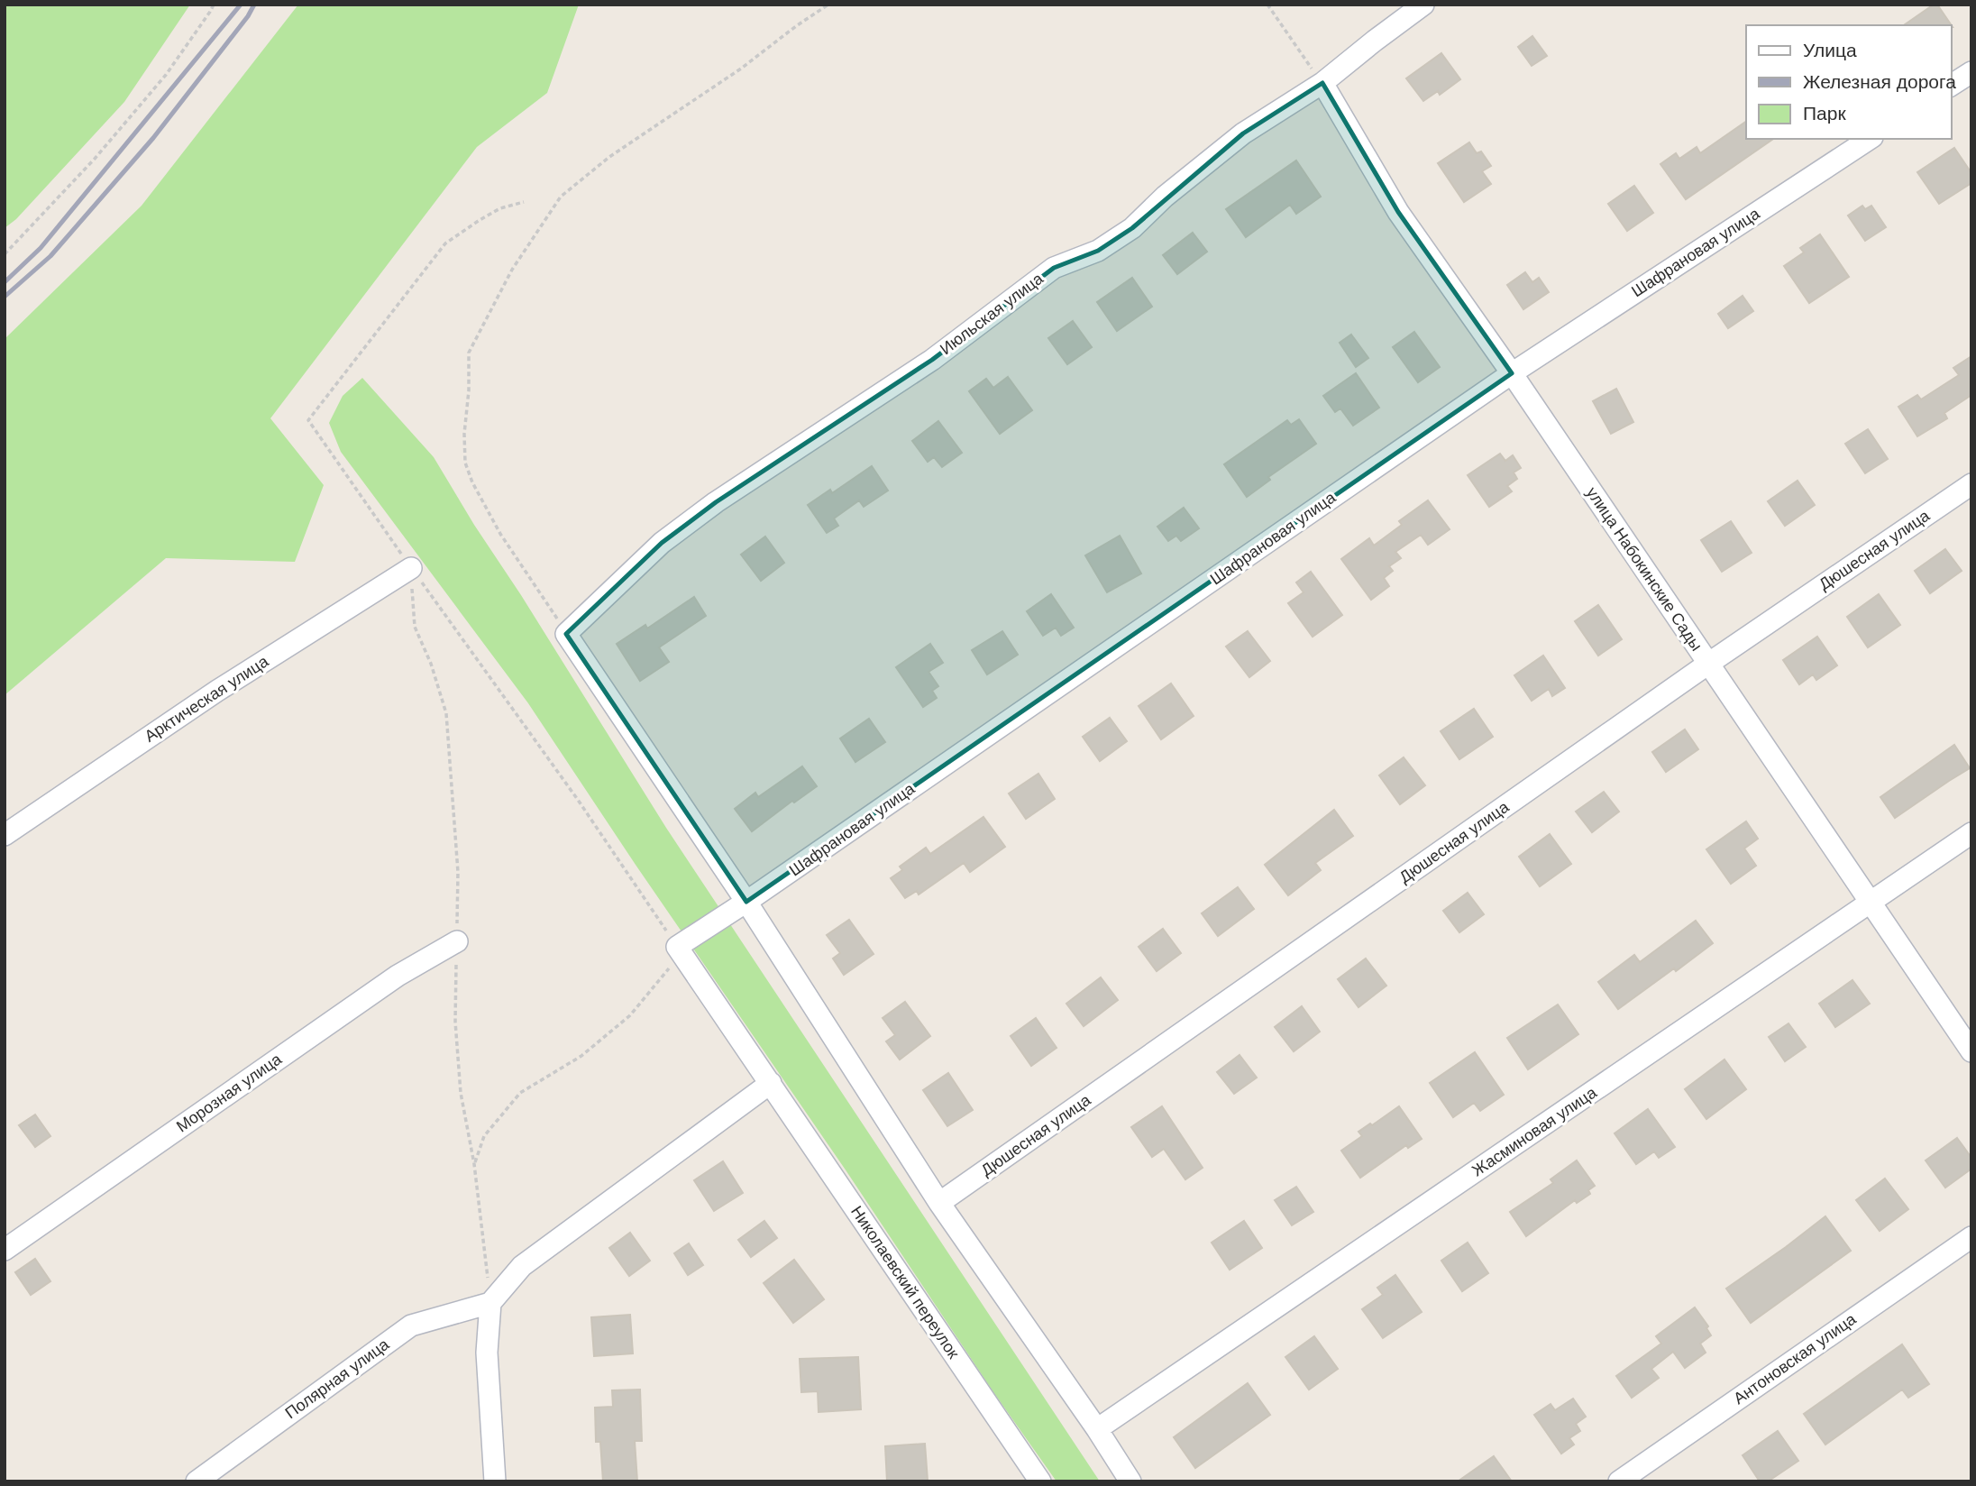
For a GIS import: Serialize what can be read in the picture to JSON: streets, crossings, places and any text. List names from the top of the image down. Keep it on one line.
{"streets":{"street":["Шафрановая улица","Июльская улица","Дюшесная улица","улица Набокинские Сады","Арктическая улица","Морозная улица","Жасминовая улица","Николаевский переулок","Антоновская улица","Полярная улица"]},"crossings":[["Шафрановая улица","улица Набокинские Сады"],["Шафрановая улица","Николаевский переулок"],["Июльская улица","улица Набокинские Сады"],["Дюшесная улица","улица Набокинские Сады"],["улица Набокинские Сады","Жасминовая улица"]],"legend":["Улица","Железная дорога","Парк"]}
